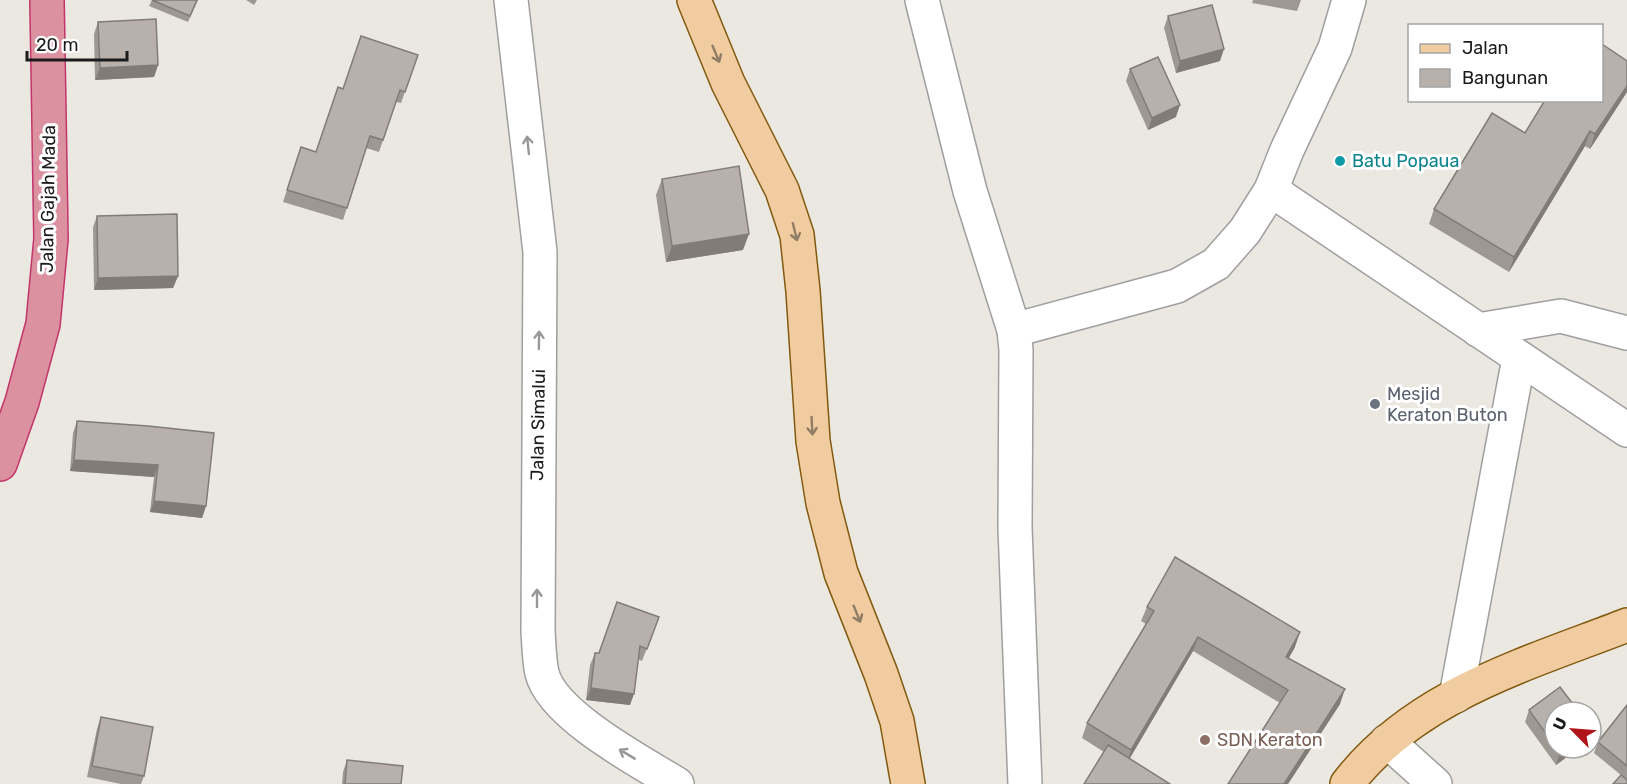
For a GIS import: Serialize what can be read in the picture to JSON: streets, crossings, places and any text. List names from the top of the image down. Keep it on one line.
{"streets":{"highway":["Jalan Gajah Mada"],"street":["Jalan Simalui"]},"one_way":["Jalan Simalui"],"places":["Batu Popaua","Mesjid Keraton Buton","SDN Keraton"],"legend":["Jalan","Bangunan"],"scale_bar":"20 m","north":"top left"}
